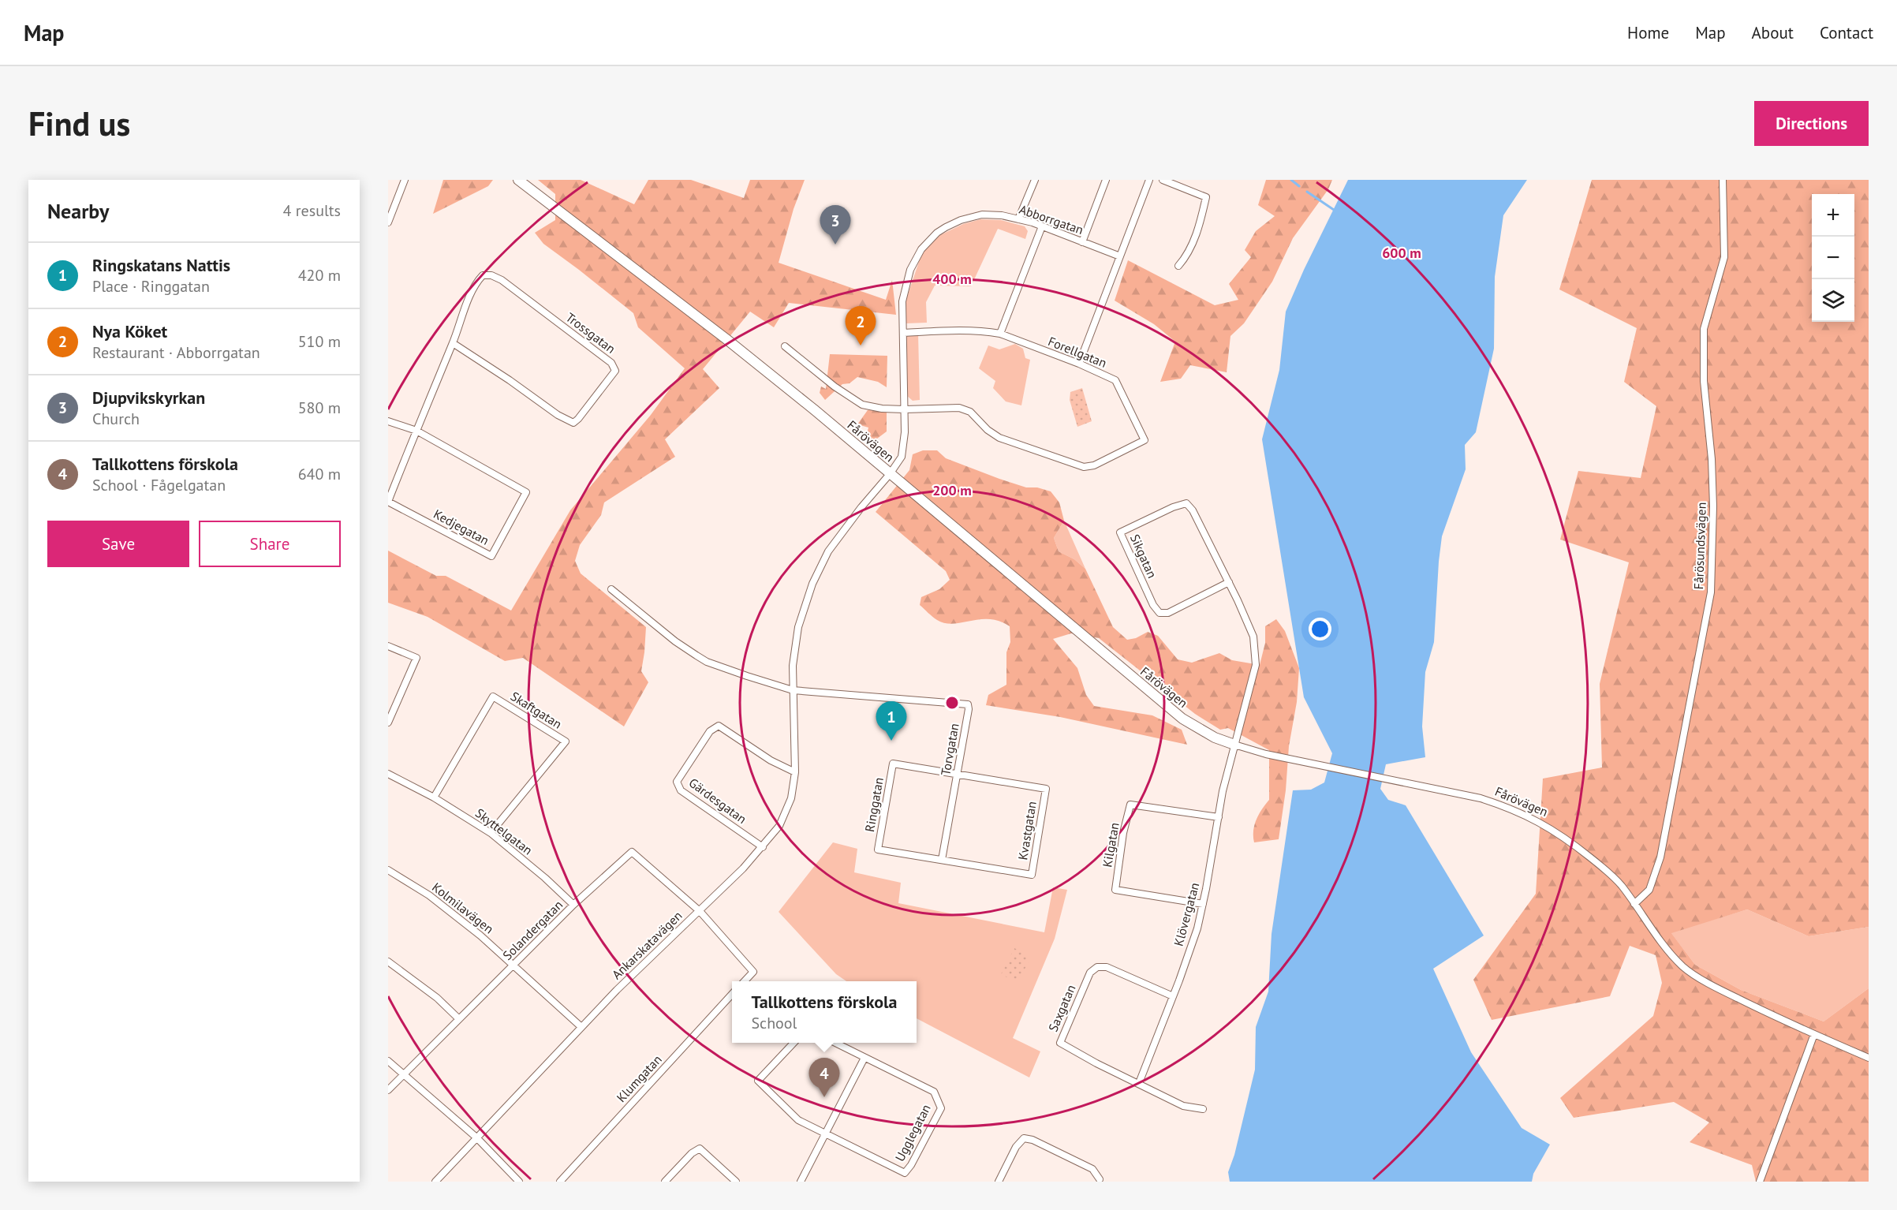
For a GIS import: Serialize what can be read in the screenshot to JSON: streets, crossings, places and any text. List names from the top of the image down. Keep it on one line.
{"streets":{"street":["Abborrgatan","Trossgatan","Forellgatan","Fårövägen","Kedjegatan","Fårösundsvägen","Sikgatan","Skaftgatan","Torvgatan","Gärdesgatan","Ringgatan","Kvastgatan","Skyttelgatan","Kilgatan","Kolmilavägen","Klövergatan","Solandergatan","Ankarskatavägen","Saxgatan","Klumgatan","Ugglegatan"]},"crossings":[["Abborrgatan","Forellgatan"],["Abborrgatan","Fårövägen"],["Abborrgatan","Ankarskatavägen"],["Trossgatan","Kedjegatan"],["Fårövägen","Fårösundsvägen"],["Fårövägen","Sikgatan"],["Fårövägen","Klövergatan"],["Fårövägen","Ankarskatavägen"],["Sikgatan","Klövergatan"],["Skaftgatan","Skyttelgatan"],["Torvgatan","Ringgatan"],["Torvgatan","Kvastgatan"],["Torvgatan","Ankarskatavägen"],["Gärdesgatan","Ankarskatavägen"],["Ringgatan","Kvastgatan"],["Skyttelgatan","Solandergatan"],["Kilgatan","Klövergatan"],["Kolmilavägen","Solandergatan"],["Kolmilavägen","Ankarskatavägen"],["Klövergatan","Saxgatan"],["Solandergatan","Ankarskatavägen"]],"page":{"header":"Map","nav":["Home","Map","About","Contact"],"buttons":["Directions",["Save","Share"]],"title":"Find us","heading":["Nearby","4 results"],"map_buttons":["+","−"],"pins":["3","2","1","4"],"list":[{"mark":"1","name":"Ringskatans Nattis","note":"Place · Ringgatan","value":"420 m"},{"mark":"2","name":"Nya Köket","note":"Restaurant · Abborrgatan","value":"510 m"},{"mark":"3","name":"Djupvikskyrkan","note":"Church","value":"580 m"},{"mark":"4","name":"Tallkottens förskola","note":"School · Fågelgatan","value":"640 m"}],"popup":["Tallkottens förskola","School"]},"rings":["600 m","400 m","200 m"]}
